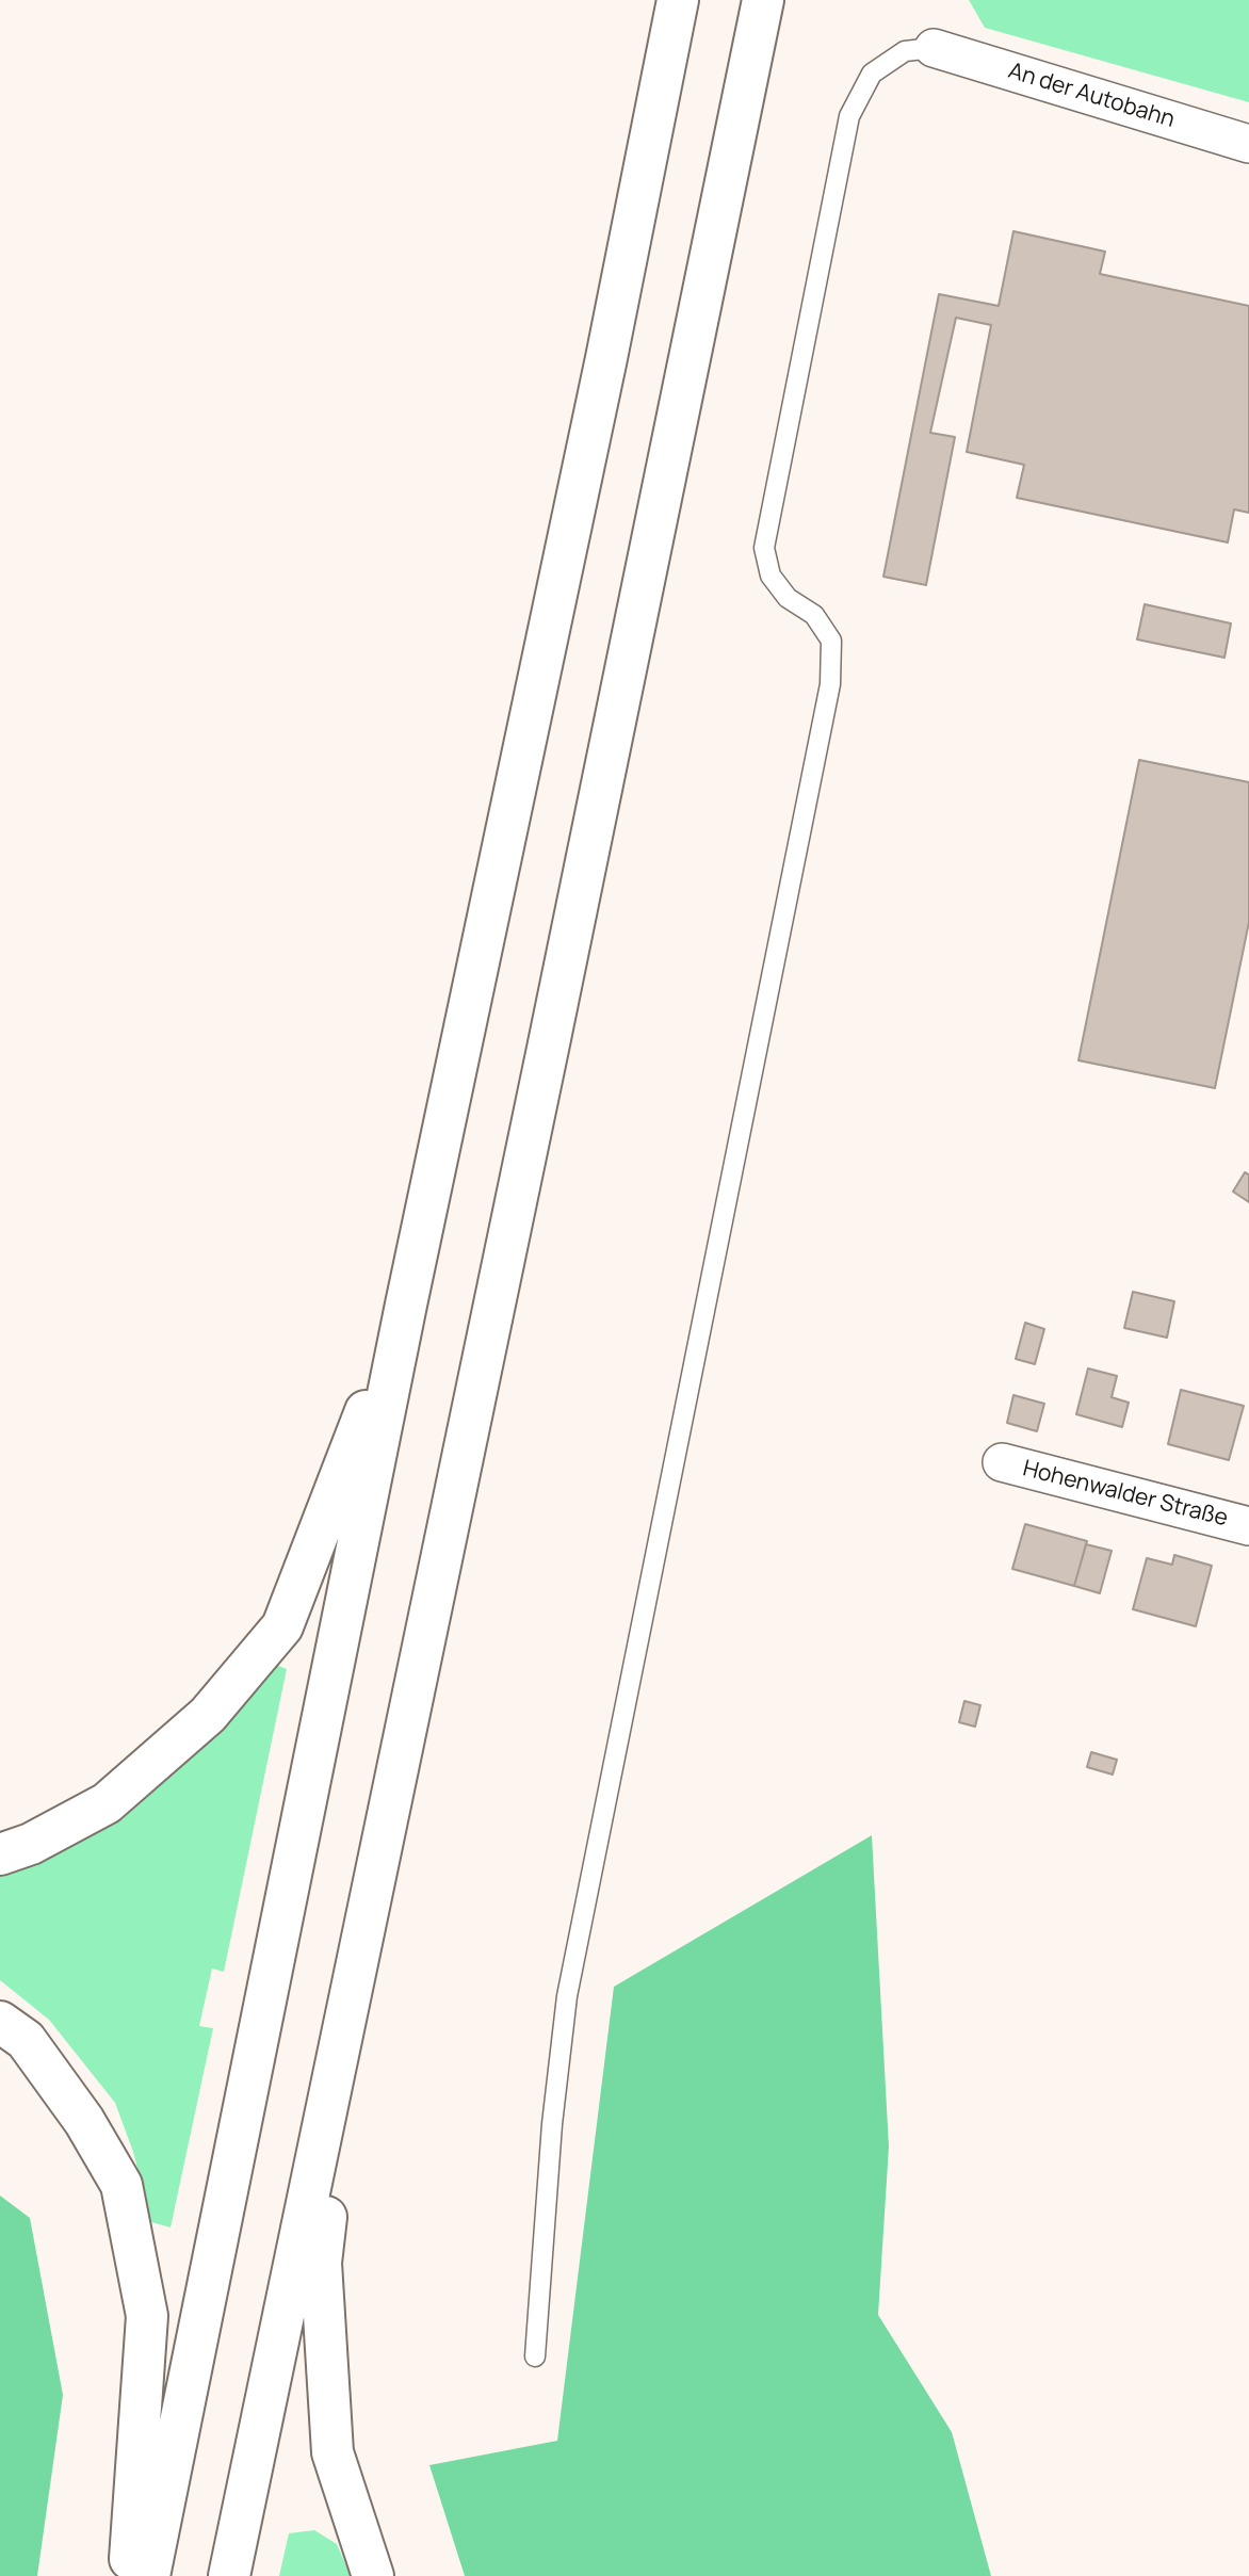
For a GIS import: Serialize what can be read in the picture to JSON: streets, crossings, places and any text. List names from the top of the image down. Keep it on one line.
{"streets":{"street":["An der Autobahn","Hohenwalder Straße"]}}
